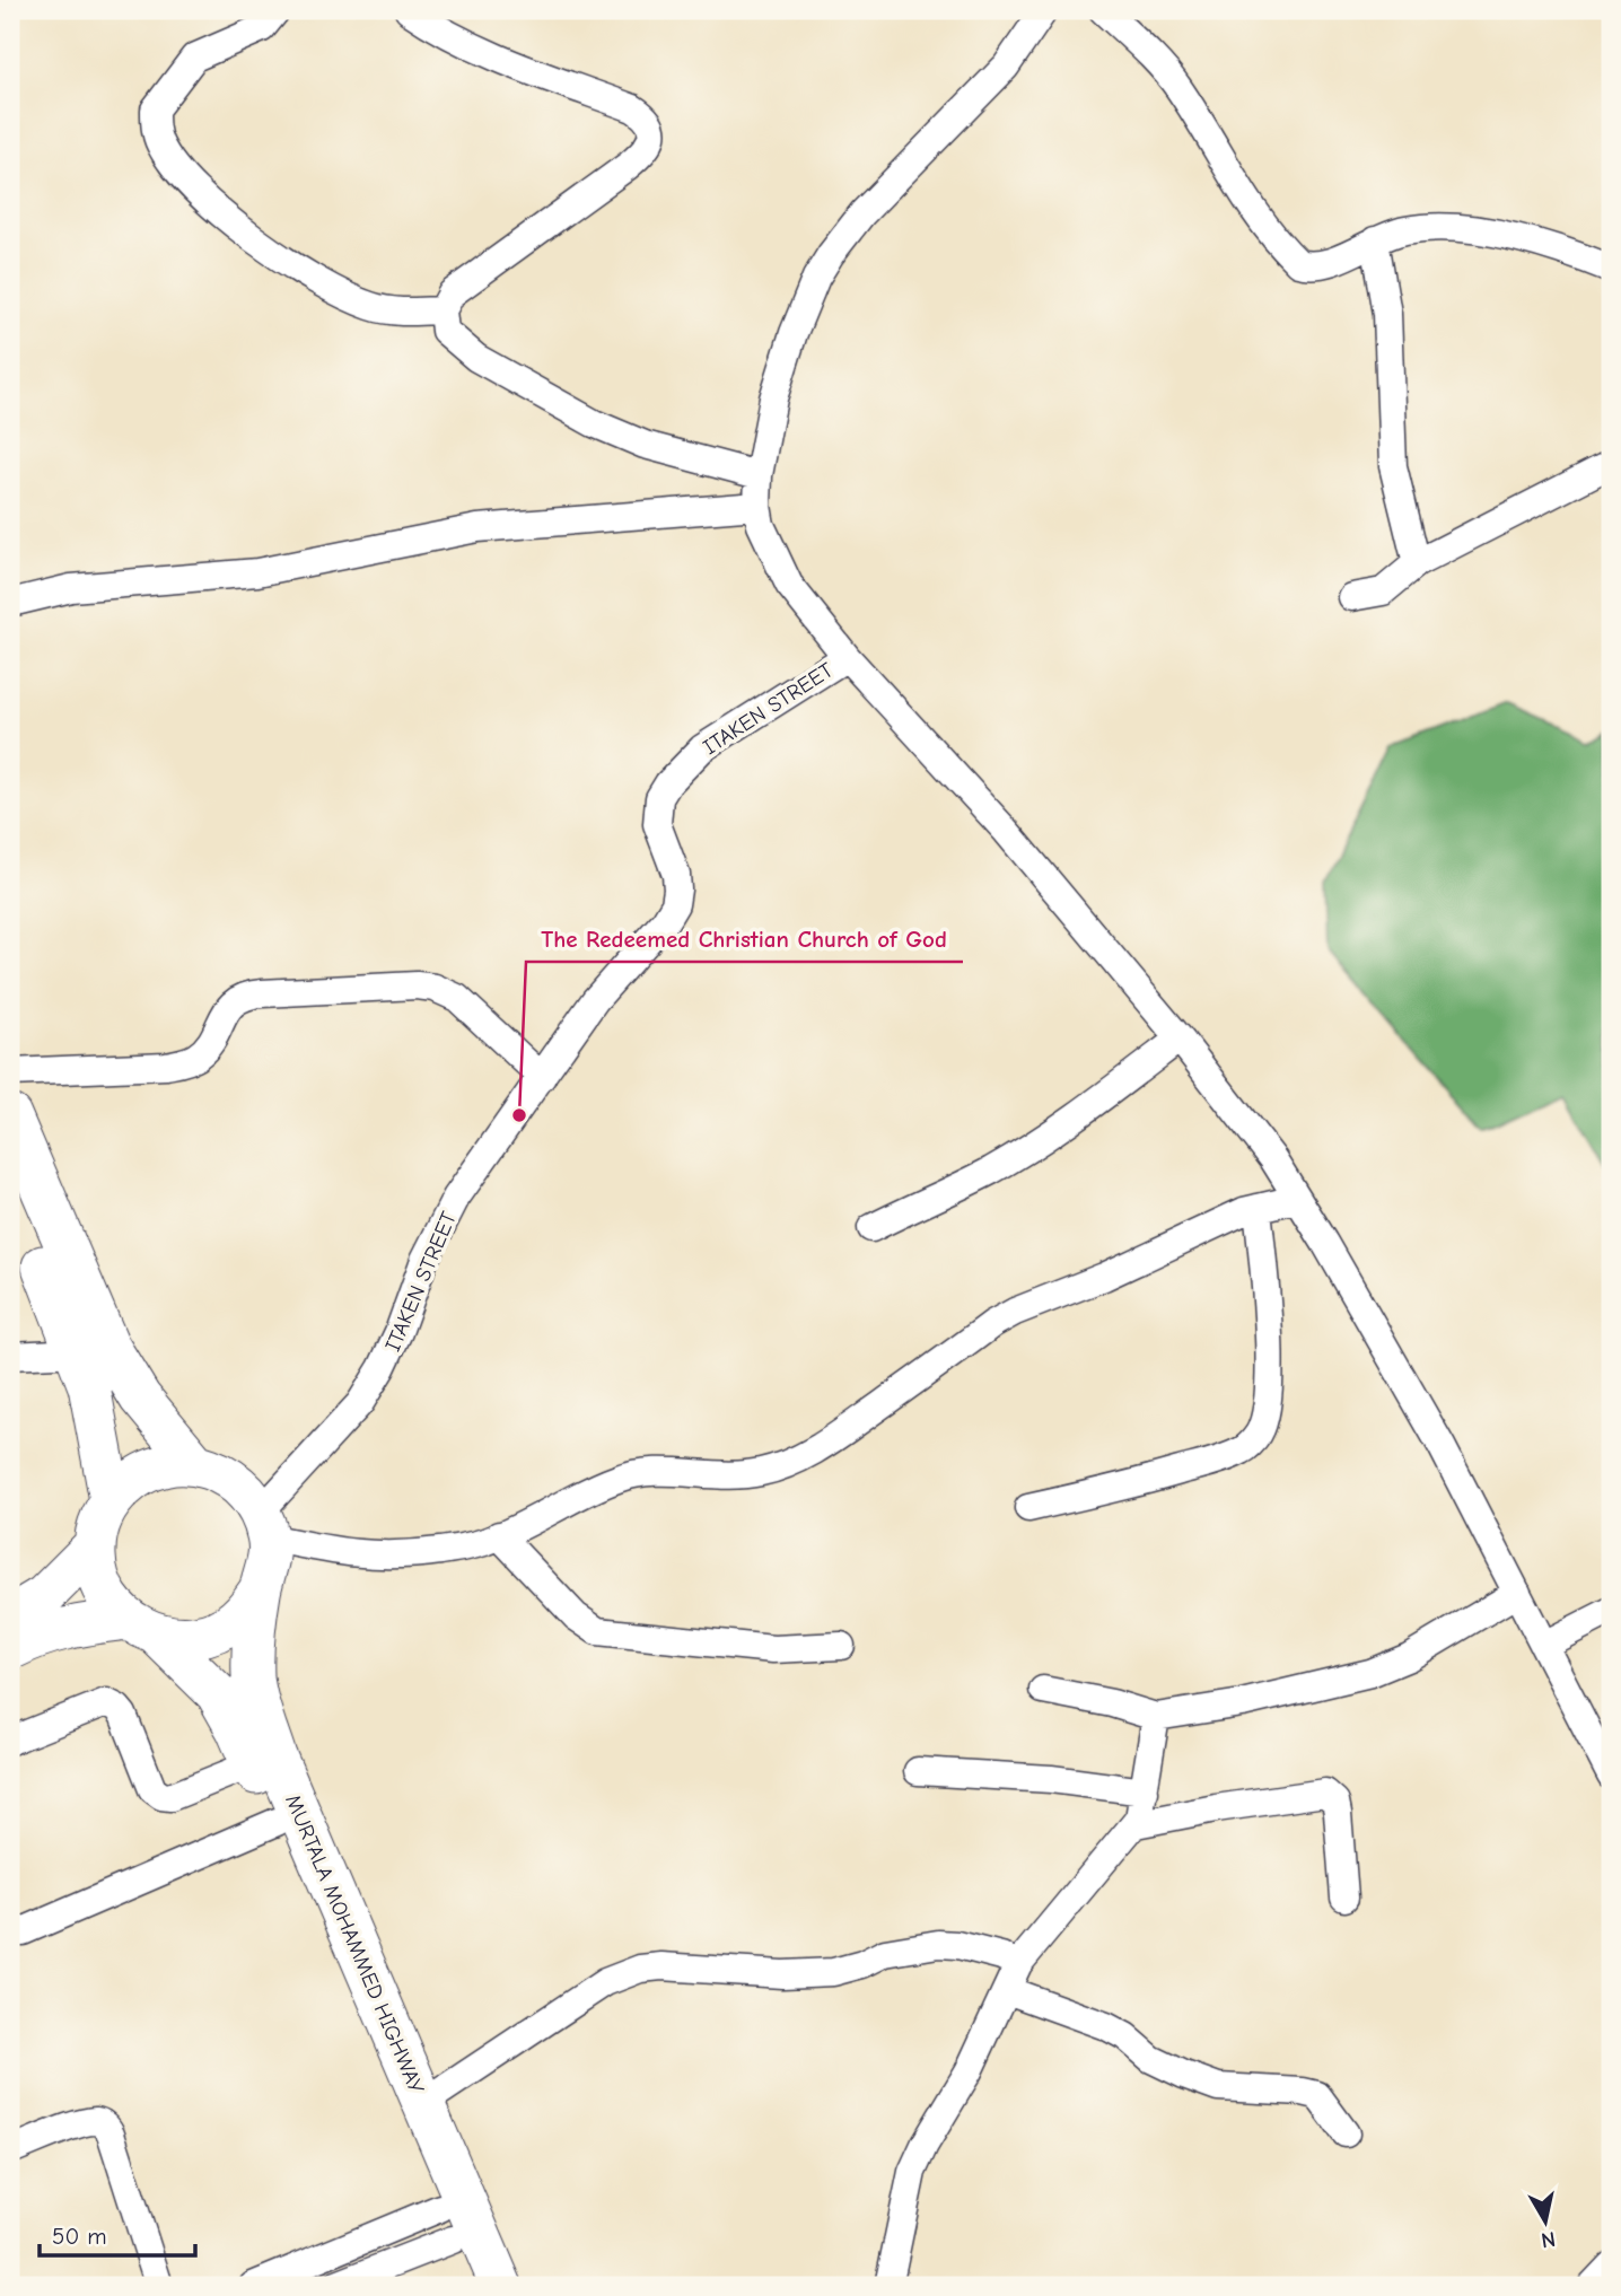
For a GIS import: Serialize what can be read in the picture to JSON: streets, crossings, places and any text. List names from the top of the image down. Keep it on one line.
{"streets":{"highway":["MURTALA MOHAMMED HIGHWAY"],"street":["ITAKEN STREET"]},"crossings":[["ITAKEN STREET","MURTALA MOHAMMED HIGHWAY"]],"places":["The Redeemed Christian Church of God"],"scale_bar":"50 m","north":"bottom"}
